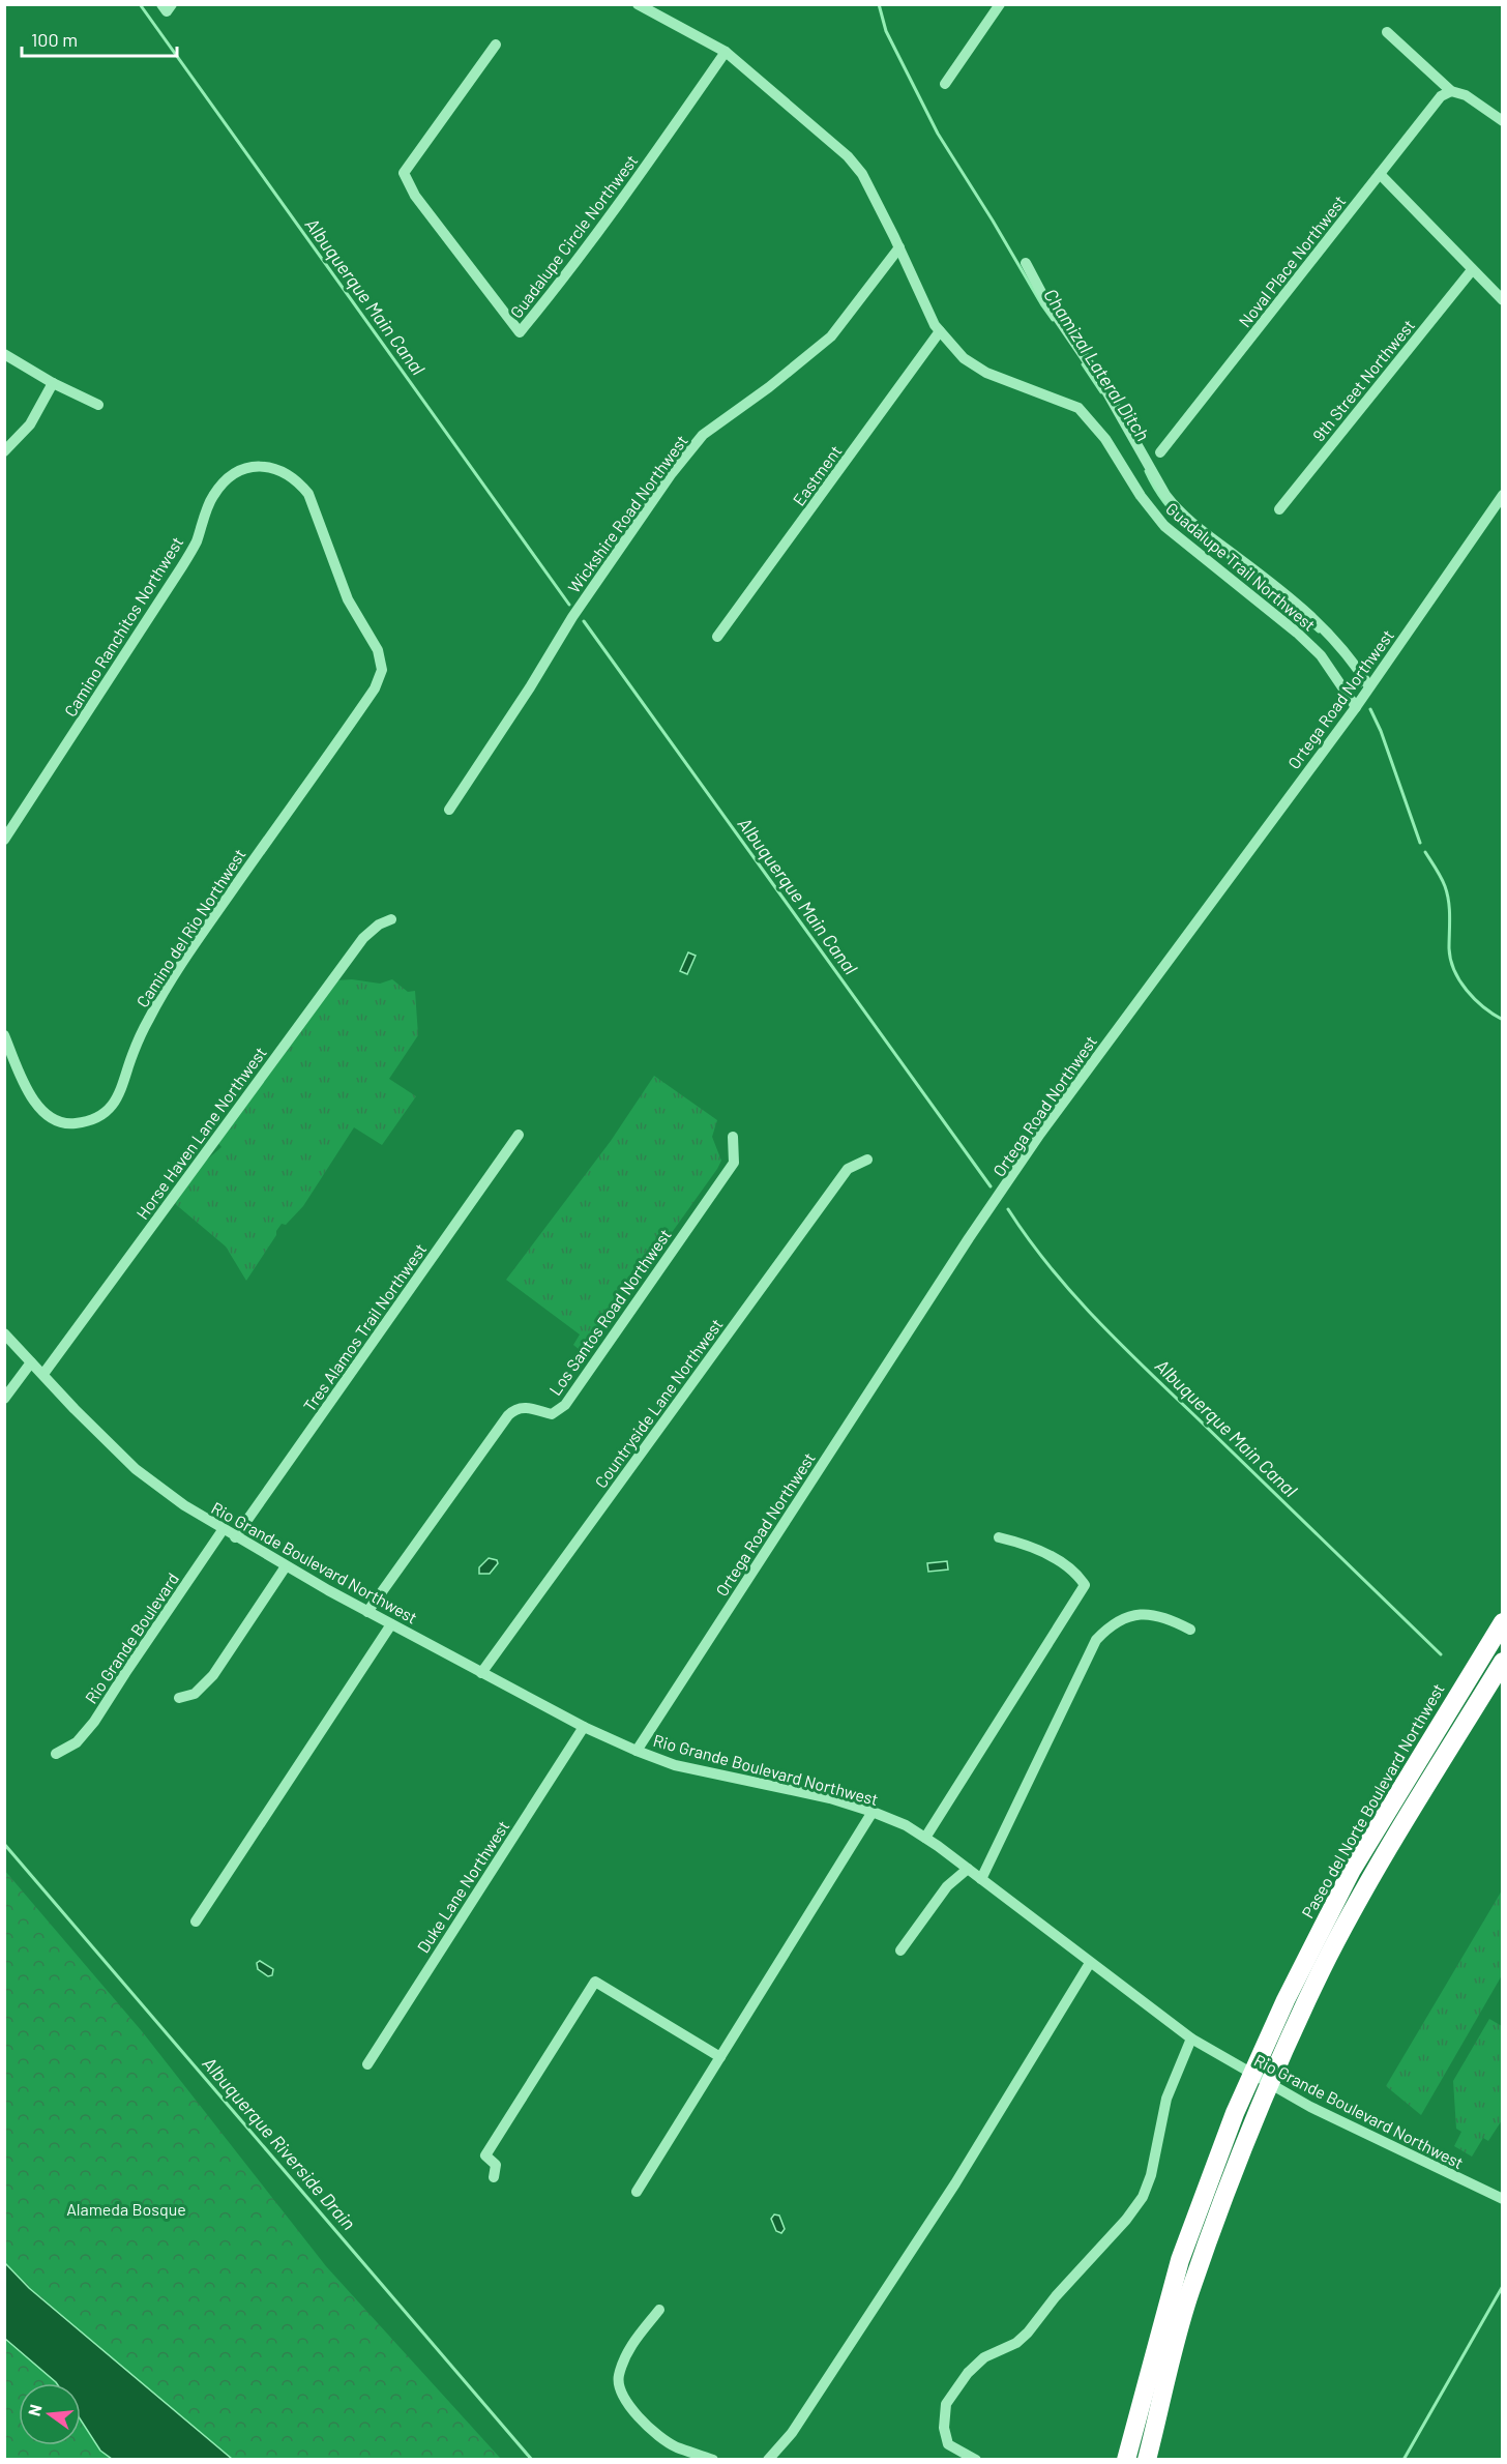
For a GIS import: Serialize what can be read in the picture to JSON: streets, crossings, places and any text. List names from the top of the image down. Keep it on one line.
{"streets":{"highway":["Paseo del Norte Boulevard Northwest"],"street":["Guadalupe Circle Northwest","Noval Place Northwest","9th Street Northwest","Eastment","Wickshire Road Northwest","Guadalupe Trail Northwest","Camino Ranchitos Northwest","Ortega Road Northwest","Camino del Rio Northwest","Horse Haven Lane Northwest","Los Santos Road Northwest","Tres Alamos Trail Northwest","Countryside Lane Northwest","Rio Grande Boulevard Northwest","Rio Grande Boulevard","Duke Lane Northwest"]},"crossings":[["Guadalupe Circle Northwest","Guadalupe Trail Northwest"],["Eastment","Guadalupe Trail Northwest"],["Wickshire Road Northwest","Guadalupe Trail Northwest"],["Guadalupe Trail Northwest","Ortega Road Northwest"],["Camino Ranchitos Northwest","Camino del Rio Northwest"],["Ortega Road Northwest","Rio Grande Boulevard Northwest"],["Horse Haven Lane Northwest","Rio Grande Boulevard Northwest"],["Los Santos Road Northwest","Rio Grande Boulevard Northwest"],["Tres Alamos Trail Northwest","Rio Grande Boulevard Northwest"],["Countryside Lane Northwest","Rio Grande Boulevard Northwest"],["Rio Grande Boulevard Northwest","Rio Grande Boulevard"],["Rio Grande Boulevard Northwest","Duke Lane Northwest"]],"water":["Albuquerque Main Canal","Chamizal Lateral Ditch","Albuquerque Riverside Drain"],"parks":["Alameda Bosque"],"scale_bar":"100 m","north":"left"}
